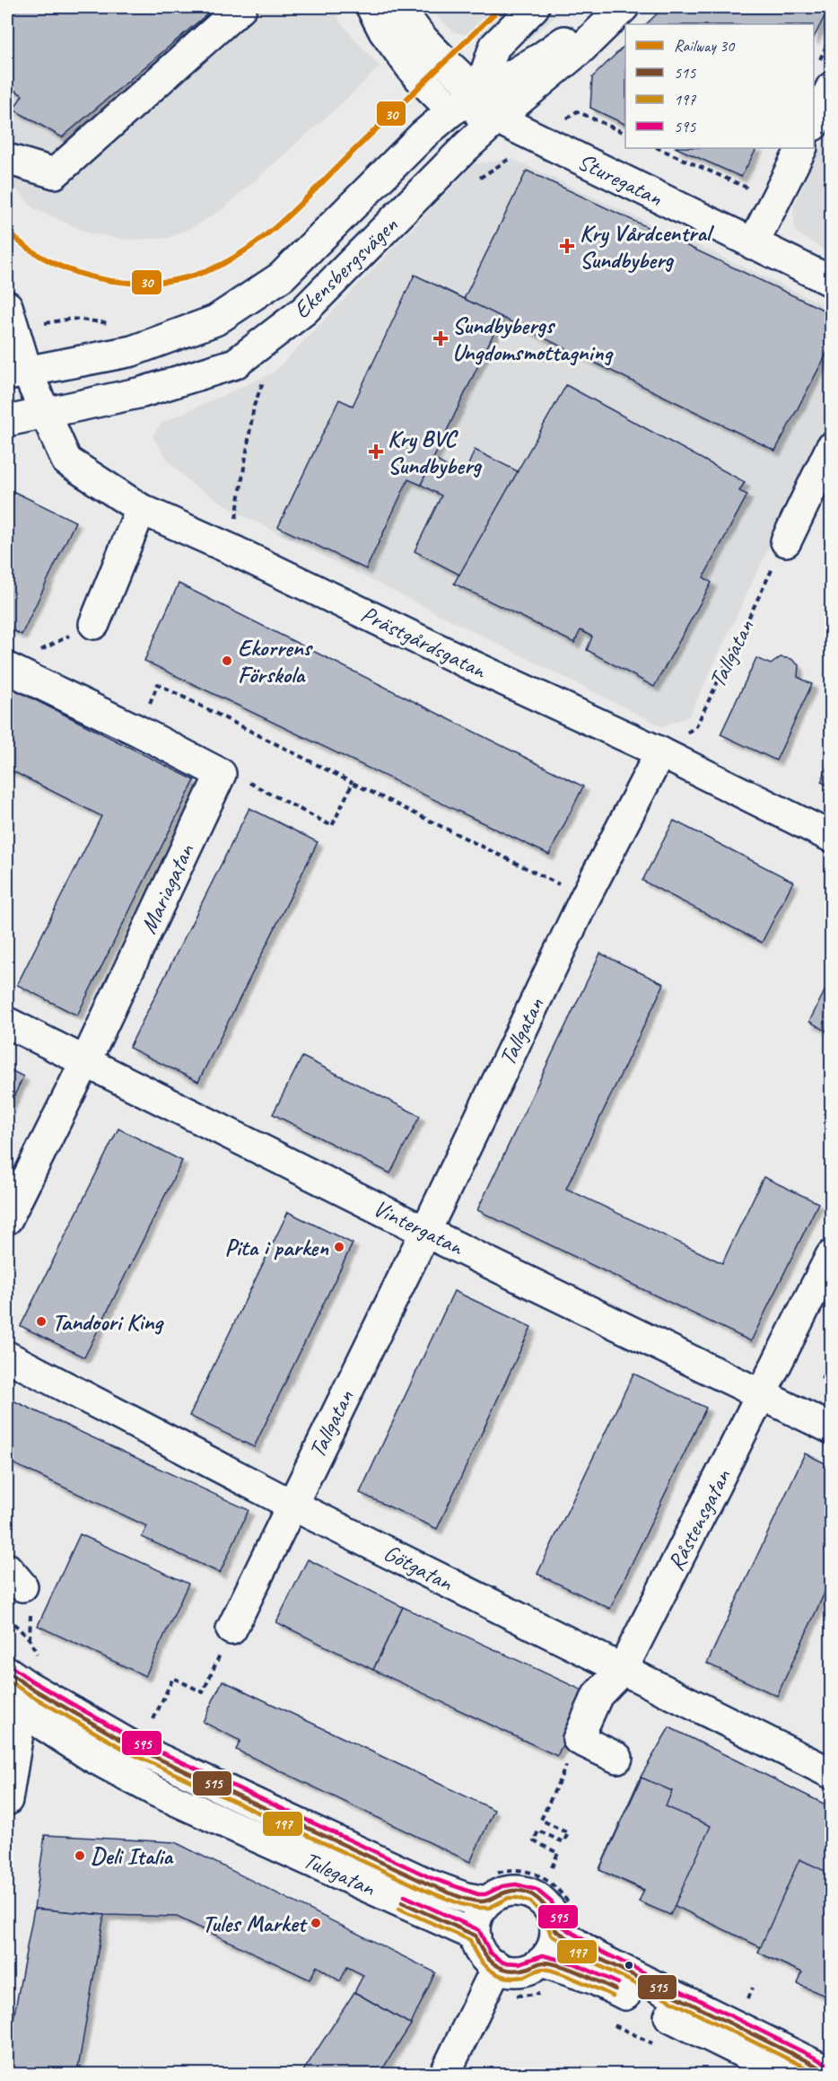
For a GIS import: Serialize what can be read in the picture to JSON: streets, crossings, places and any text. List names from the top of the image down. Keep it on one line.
{"streets":{"street":["Sturegatan","Ekensbergsvägen","Prästgårdsgatan","Tallgatan","Mariagatan","Vintergatan","Råstensgatan","Götgatan","Tulegatan"]},"crossings":[["Sturegatan","Ekensbergsvägen"],["Ekensbergsvägen","Prästgårdsgatan"],["Prästgårdsgatan","Tallgatan"],["Tallgatan","Vintergatan"],["Tallgatan","Götgatan"],["Mariagatan","Vintergatan"],["Vintergatan","Råstensgatan"],["Råstensgatan","Götgatan"]],"places":{"health":["Kry Vårdcentral Sundbyberg","Sundbybergs Ungdomsmottagning","Kry BVC Sundbyberg"],"other":["Ekorrens Förskola","Pita i parken","Tandoori King","Deli Italia","Tules Market"]},"lines":["rail line 30","transit line 595","transit line 515","transit line 197"],"legend":["Railway 30","515","197","595"]}
